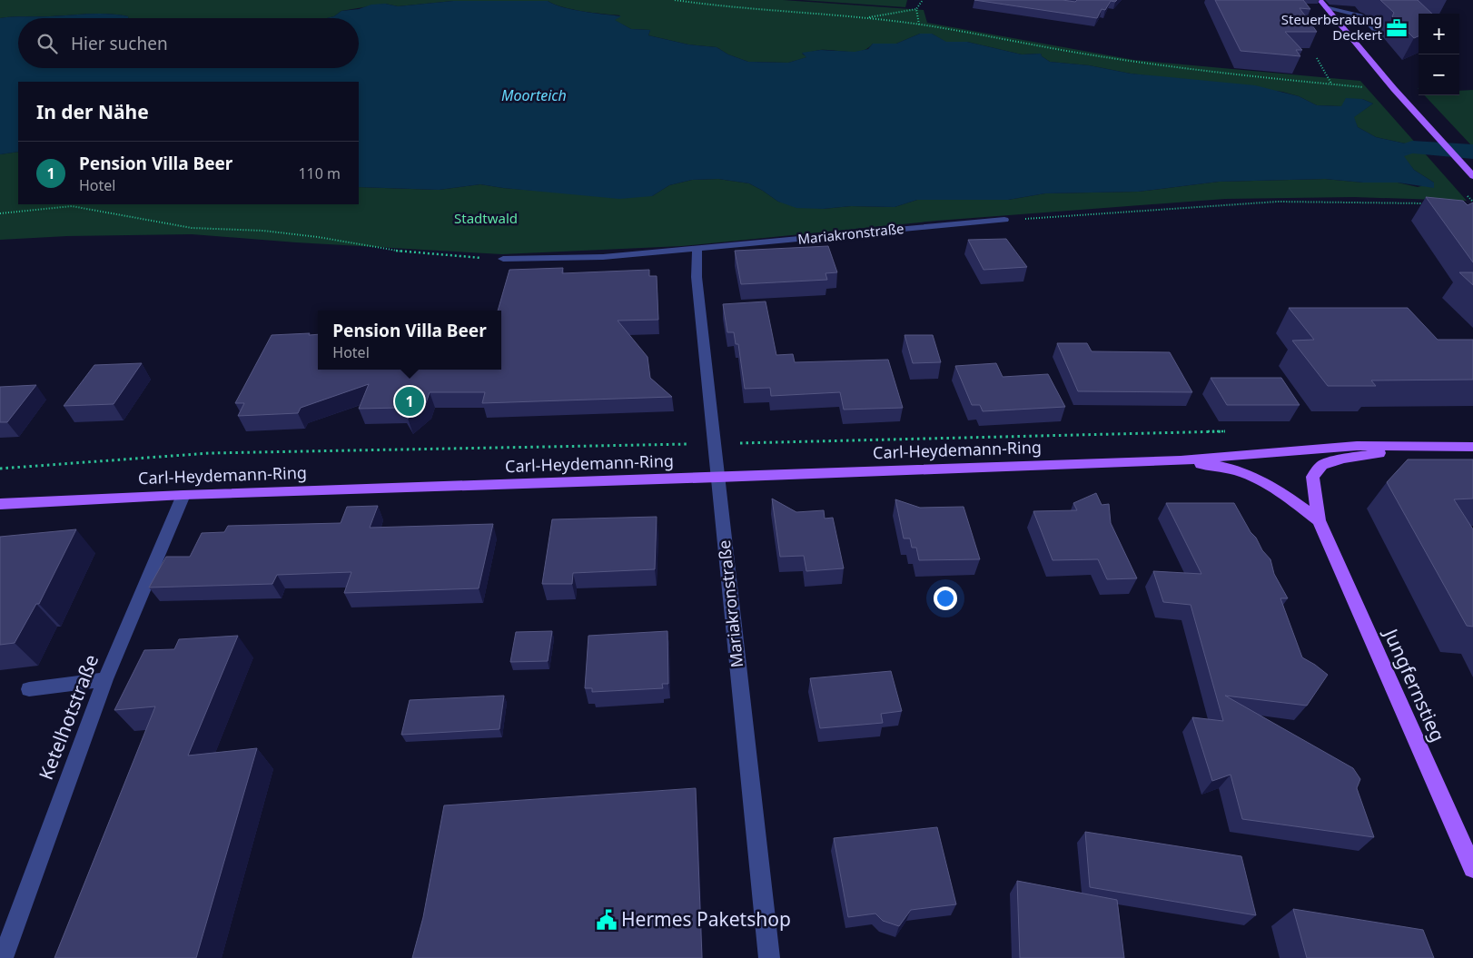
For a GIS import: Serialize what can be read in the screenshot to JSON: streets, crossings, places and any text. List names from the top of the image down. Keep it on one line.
{"streets":{"main road":["Carl-Heydemann-Ring","Jungfernstieg"],"street":["Mariakronstraße","Ketelhotstraße"]},"crossings":[["Mariakronstraße","Carl-Heydemann-Ring"],["Carl-Heydemann-Ring","Jungfernstieg"],["Carl-Heydemann-Ring","Ketelhotstraße"]],"water":["Moorteich"],"parks":["Stadtwald"],"places":{"office":["Steuerberatung Deckert"],"public building":["Hermes Paketshop"]},"page":{"map_buttons":["+","−"],"search":"Hier suchen","heading":"In der Nähe","list":[{"mark":"1","name":"Pension Villa Beer","note":"Hotel","value":"110 m"}],"popup":["Pension Villa Beer","Hotel"],"pins":"1"}}
